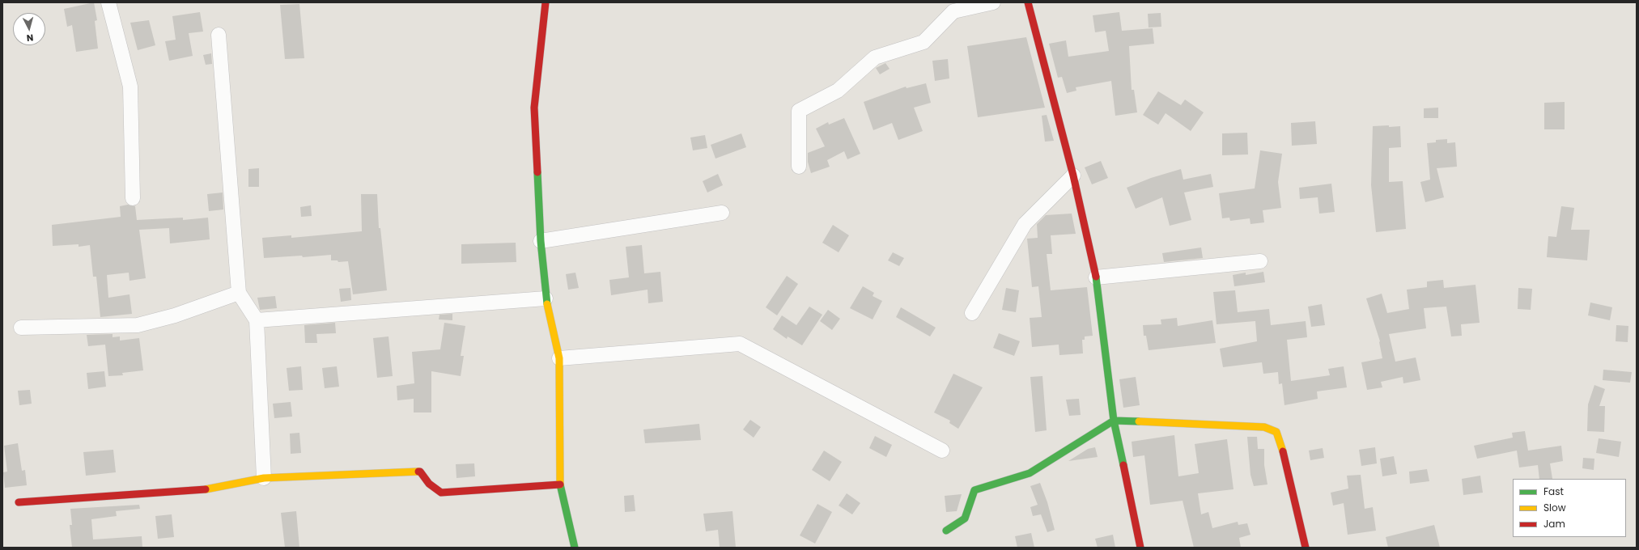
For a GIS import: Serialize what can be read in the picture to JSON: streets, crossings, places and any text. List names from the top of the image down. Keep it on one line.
{"legend":["Fast","Slow","Jam"],"north":"bottom"}
